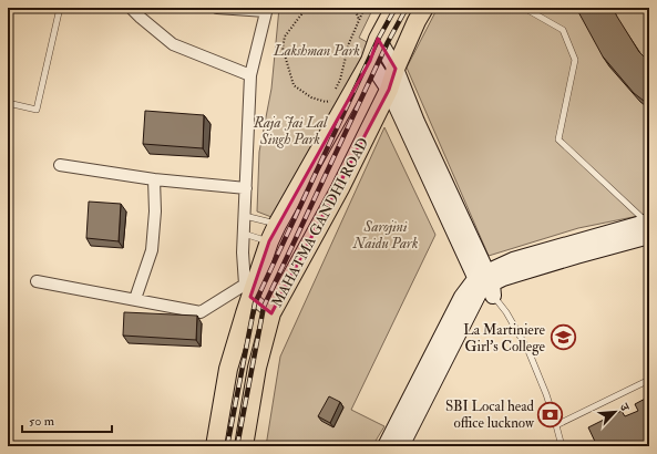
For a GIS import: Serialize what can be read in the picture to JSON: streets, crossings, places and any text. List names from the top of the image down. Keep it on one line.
{"streets":{"main road":["MAHATMA GANDHI ROAD"]},"parks":["Lakshman Park","Raja Jai Lal Singh Park","Sarojini Naidu Park"],"places":{"school or university":["La Martiniere Girl's College"],"bank":["SBI Local head office lucknow"]},"scale_bar":"50 m","north":"top right"}
